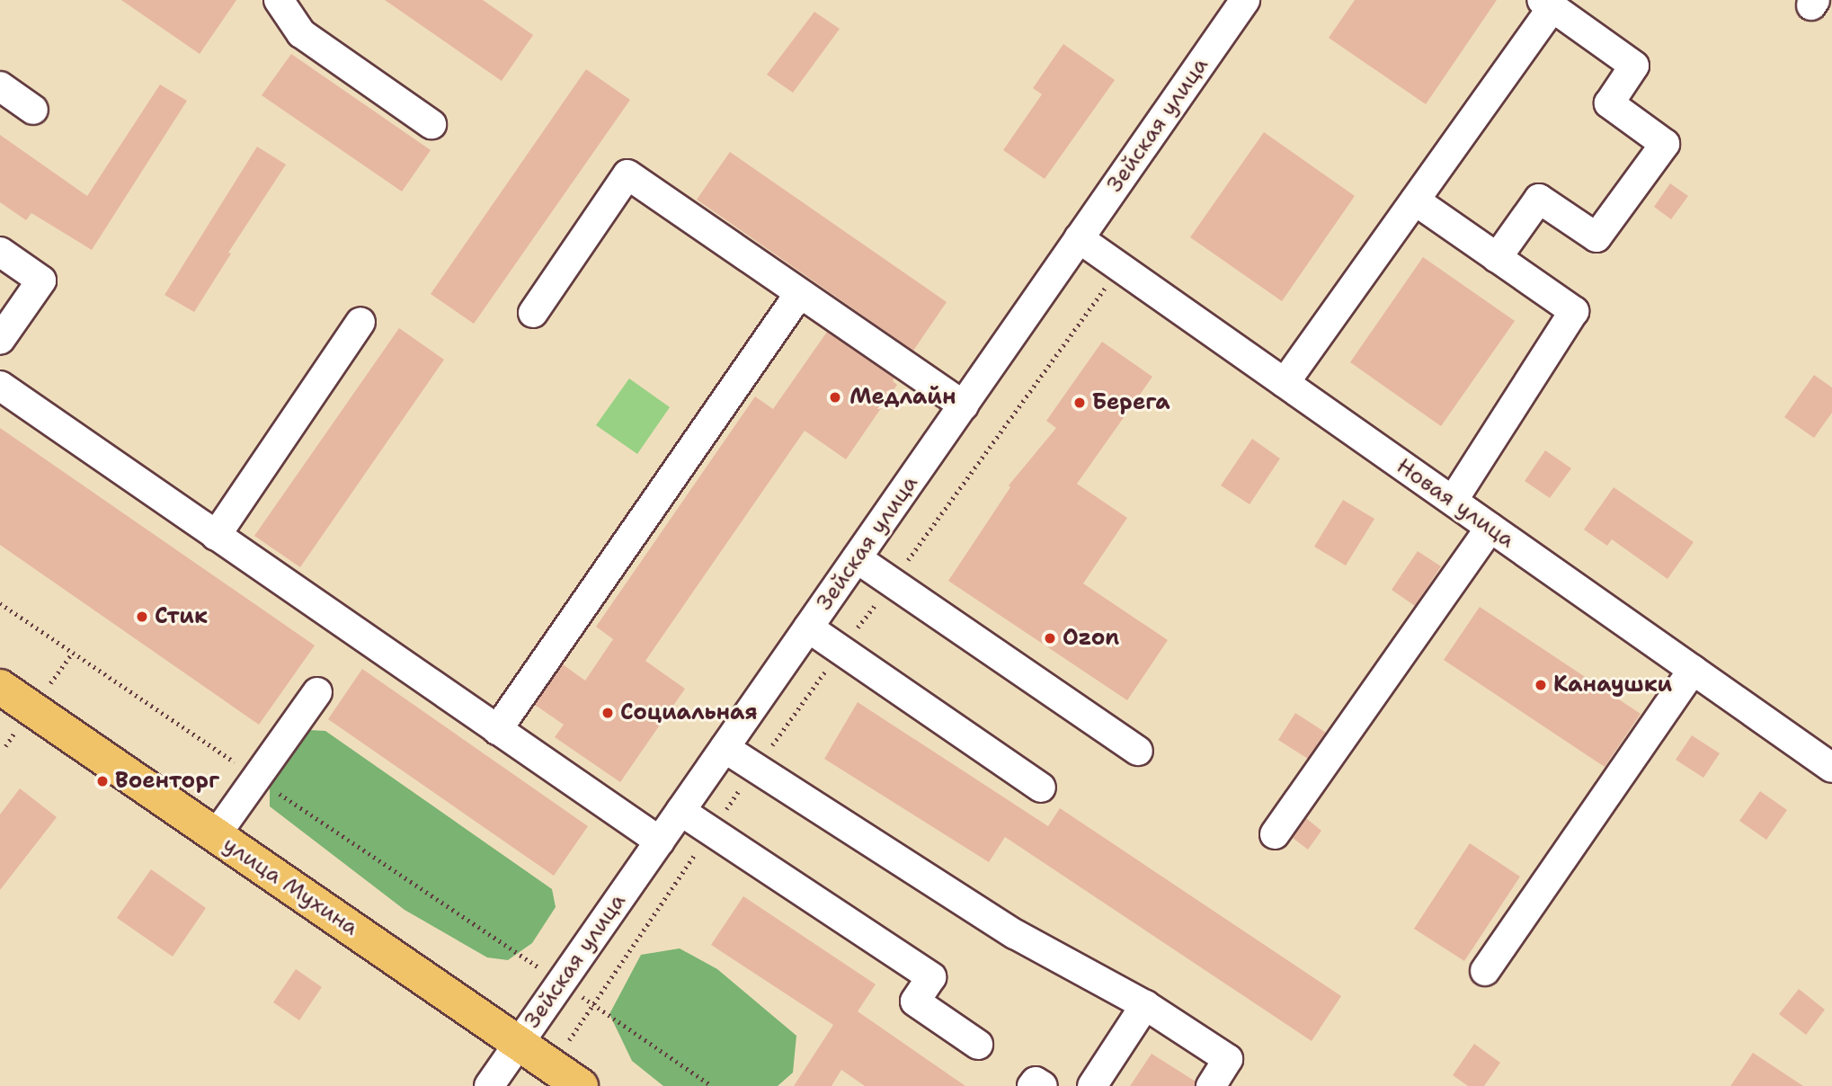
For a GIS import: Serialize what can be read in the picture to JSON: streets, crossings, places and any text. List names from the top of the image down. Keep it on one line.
{"streets":{"main road":["улица Мухина"],"street":["Зейская улица","Новая улица"]},"crossings":[["Зейская улица","Новая улица"],["Зейская улица","улица Мухина"]],"places":["Медлайн","Берега","Стик","Ozon","Канаушки","Социальная","Военторг"]}
